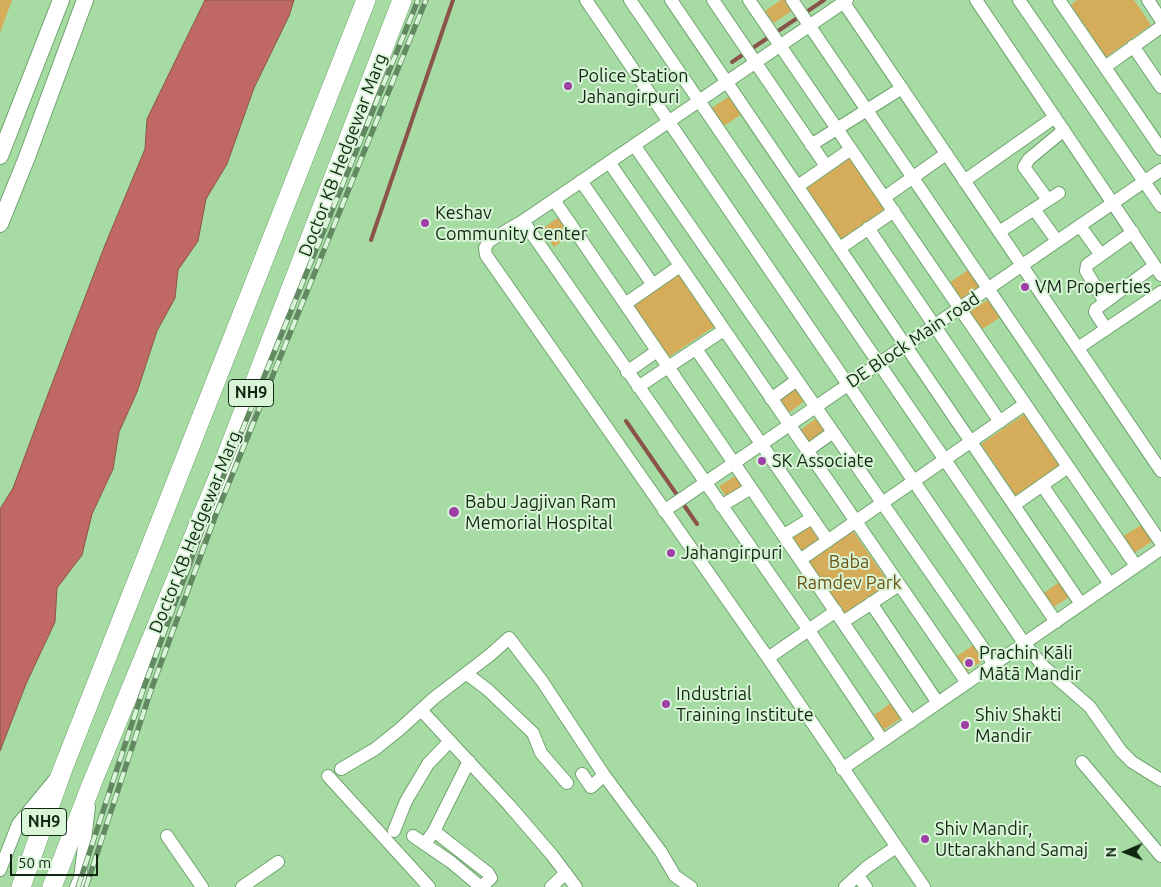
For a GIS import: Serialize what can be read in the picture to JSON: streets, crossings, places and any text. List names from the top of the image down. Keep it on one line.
{"streets":{"highway":["Doctor KB Hedgewar Marg","NH9"],"street":["DE Block Main road"]},"crossings":[["Doctor KB Hedgewar Marg","NH9"]],"parks":["Baba Ramdev Park"],"places":["Police Station Jahangirpuri","Keshav Community Center","VM Properties","SK Associate","Babu Jagjivan Ram Memorial Hospital","Jahangirpuri","Prachin Kāli Mātā Mandir","Industrial Training Institute","Shiv Shakti Mandir","Shiv Mandir, Uttarakhand Samaj"],"scale_bar":"50 m","north":"left"}
